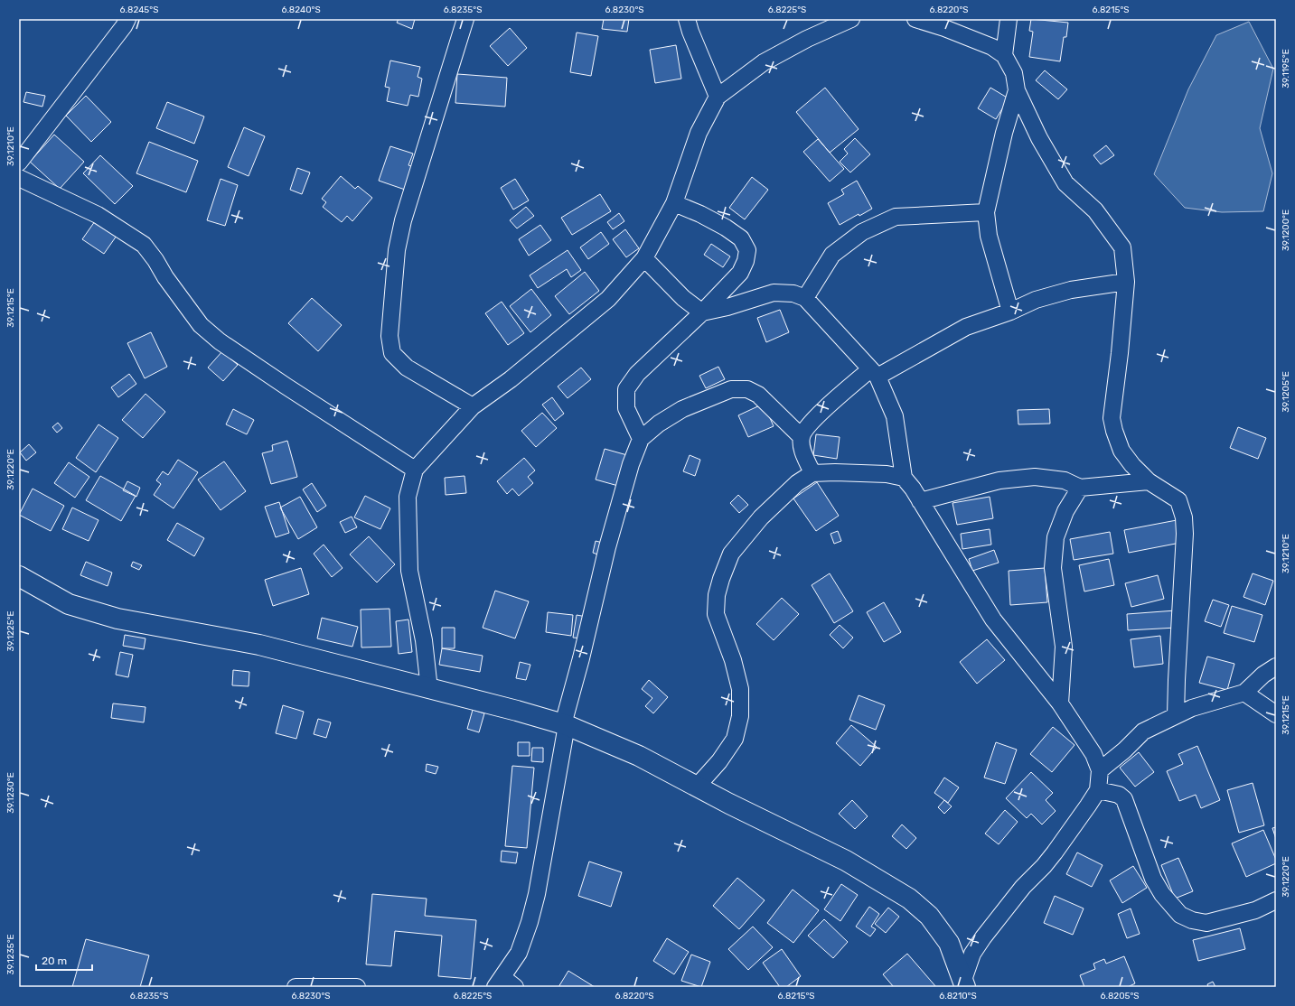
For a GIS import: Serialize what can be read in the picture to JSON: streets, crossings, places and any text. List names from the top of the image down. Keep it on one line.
{"scale_bar":"20 m","coordinates":["6.8245°S","6.8240°S","6.8235°S","6.8230°S","6.8225°S","6.8220°S","6.8215°S","39.1195°E","39.1210°E","39.1200°E","39.1215°E","39.1205°E","39.1220°E","39.1225°E","39.1230°E","39.1235°E","6.8210°S","6.8205°S"]}
